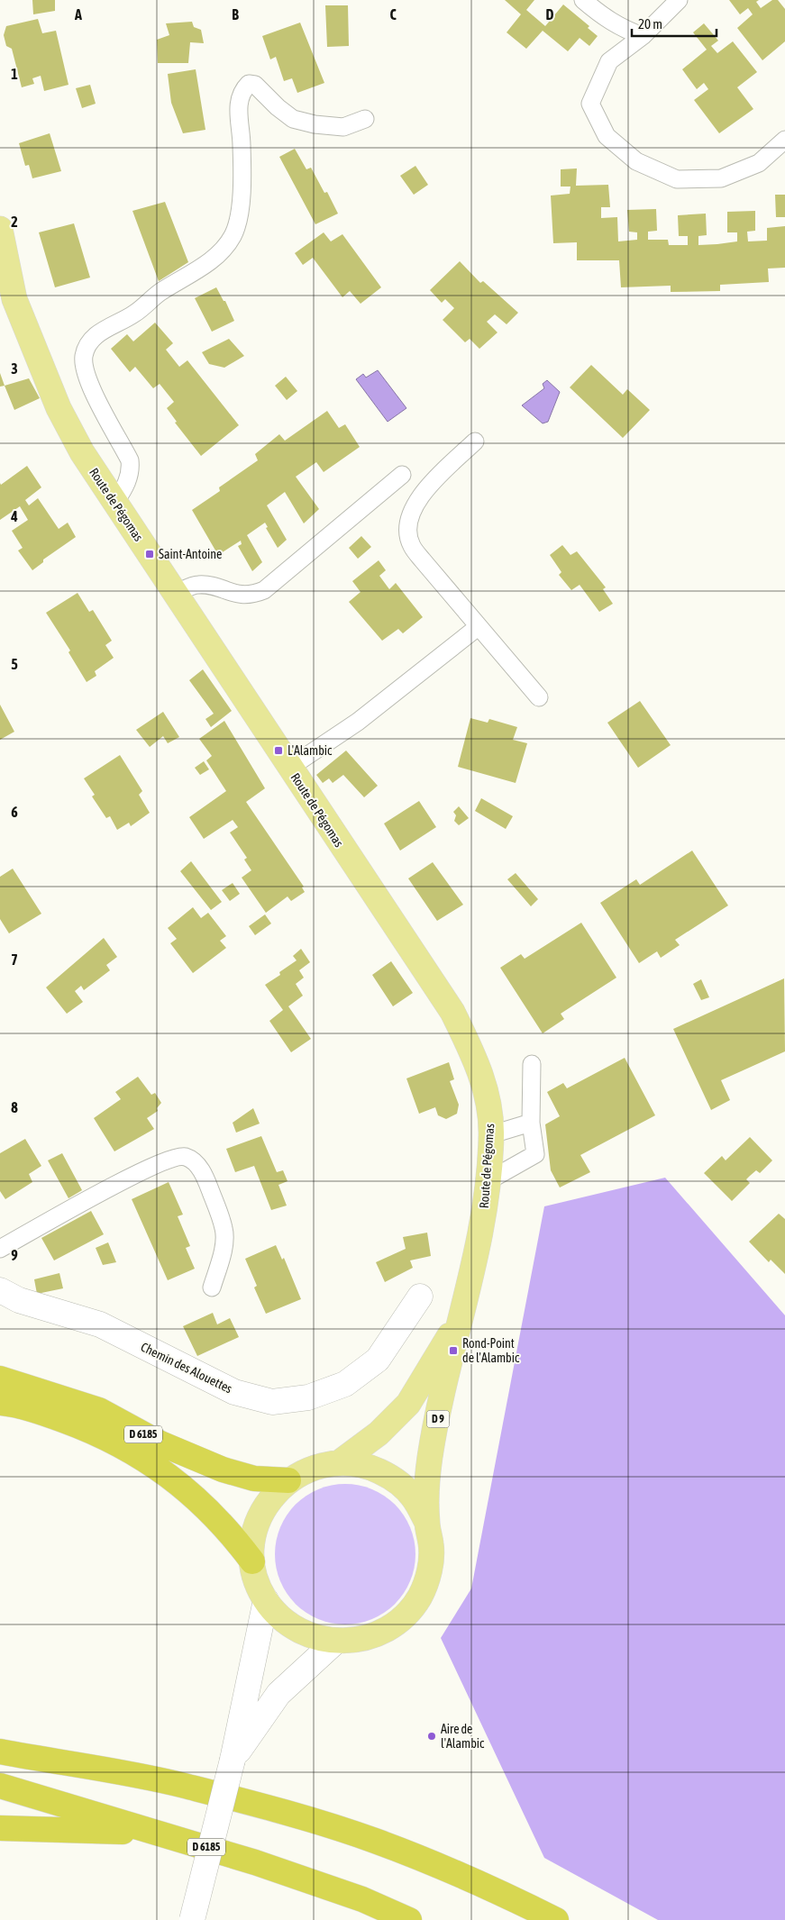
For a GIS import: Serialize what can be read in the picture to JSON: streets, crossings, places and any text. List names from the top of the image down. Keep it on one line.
{"streets":{"highway":["D 6185"],"main road":["Route de Pégomas","Chemin des Alouettes","D 9"]},"crossings":[["Route de Pégomas","D 9"]],"places":{"transit":["Saint-Antoine","L'Alambic","Rond-Point de l'Alambic"],"other":["Aire de l'Alambic"]},"scale_bar":"20 m","grid":{"columns":["A","B","C","D"],"rows":["1","2","3","4","5","6","7","8","9"]}}
